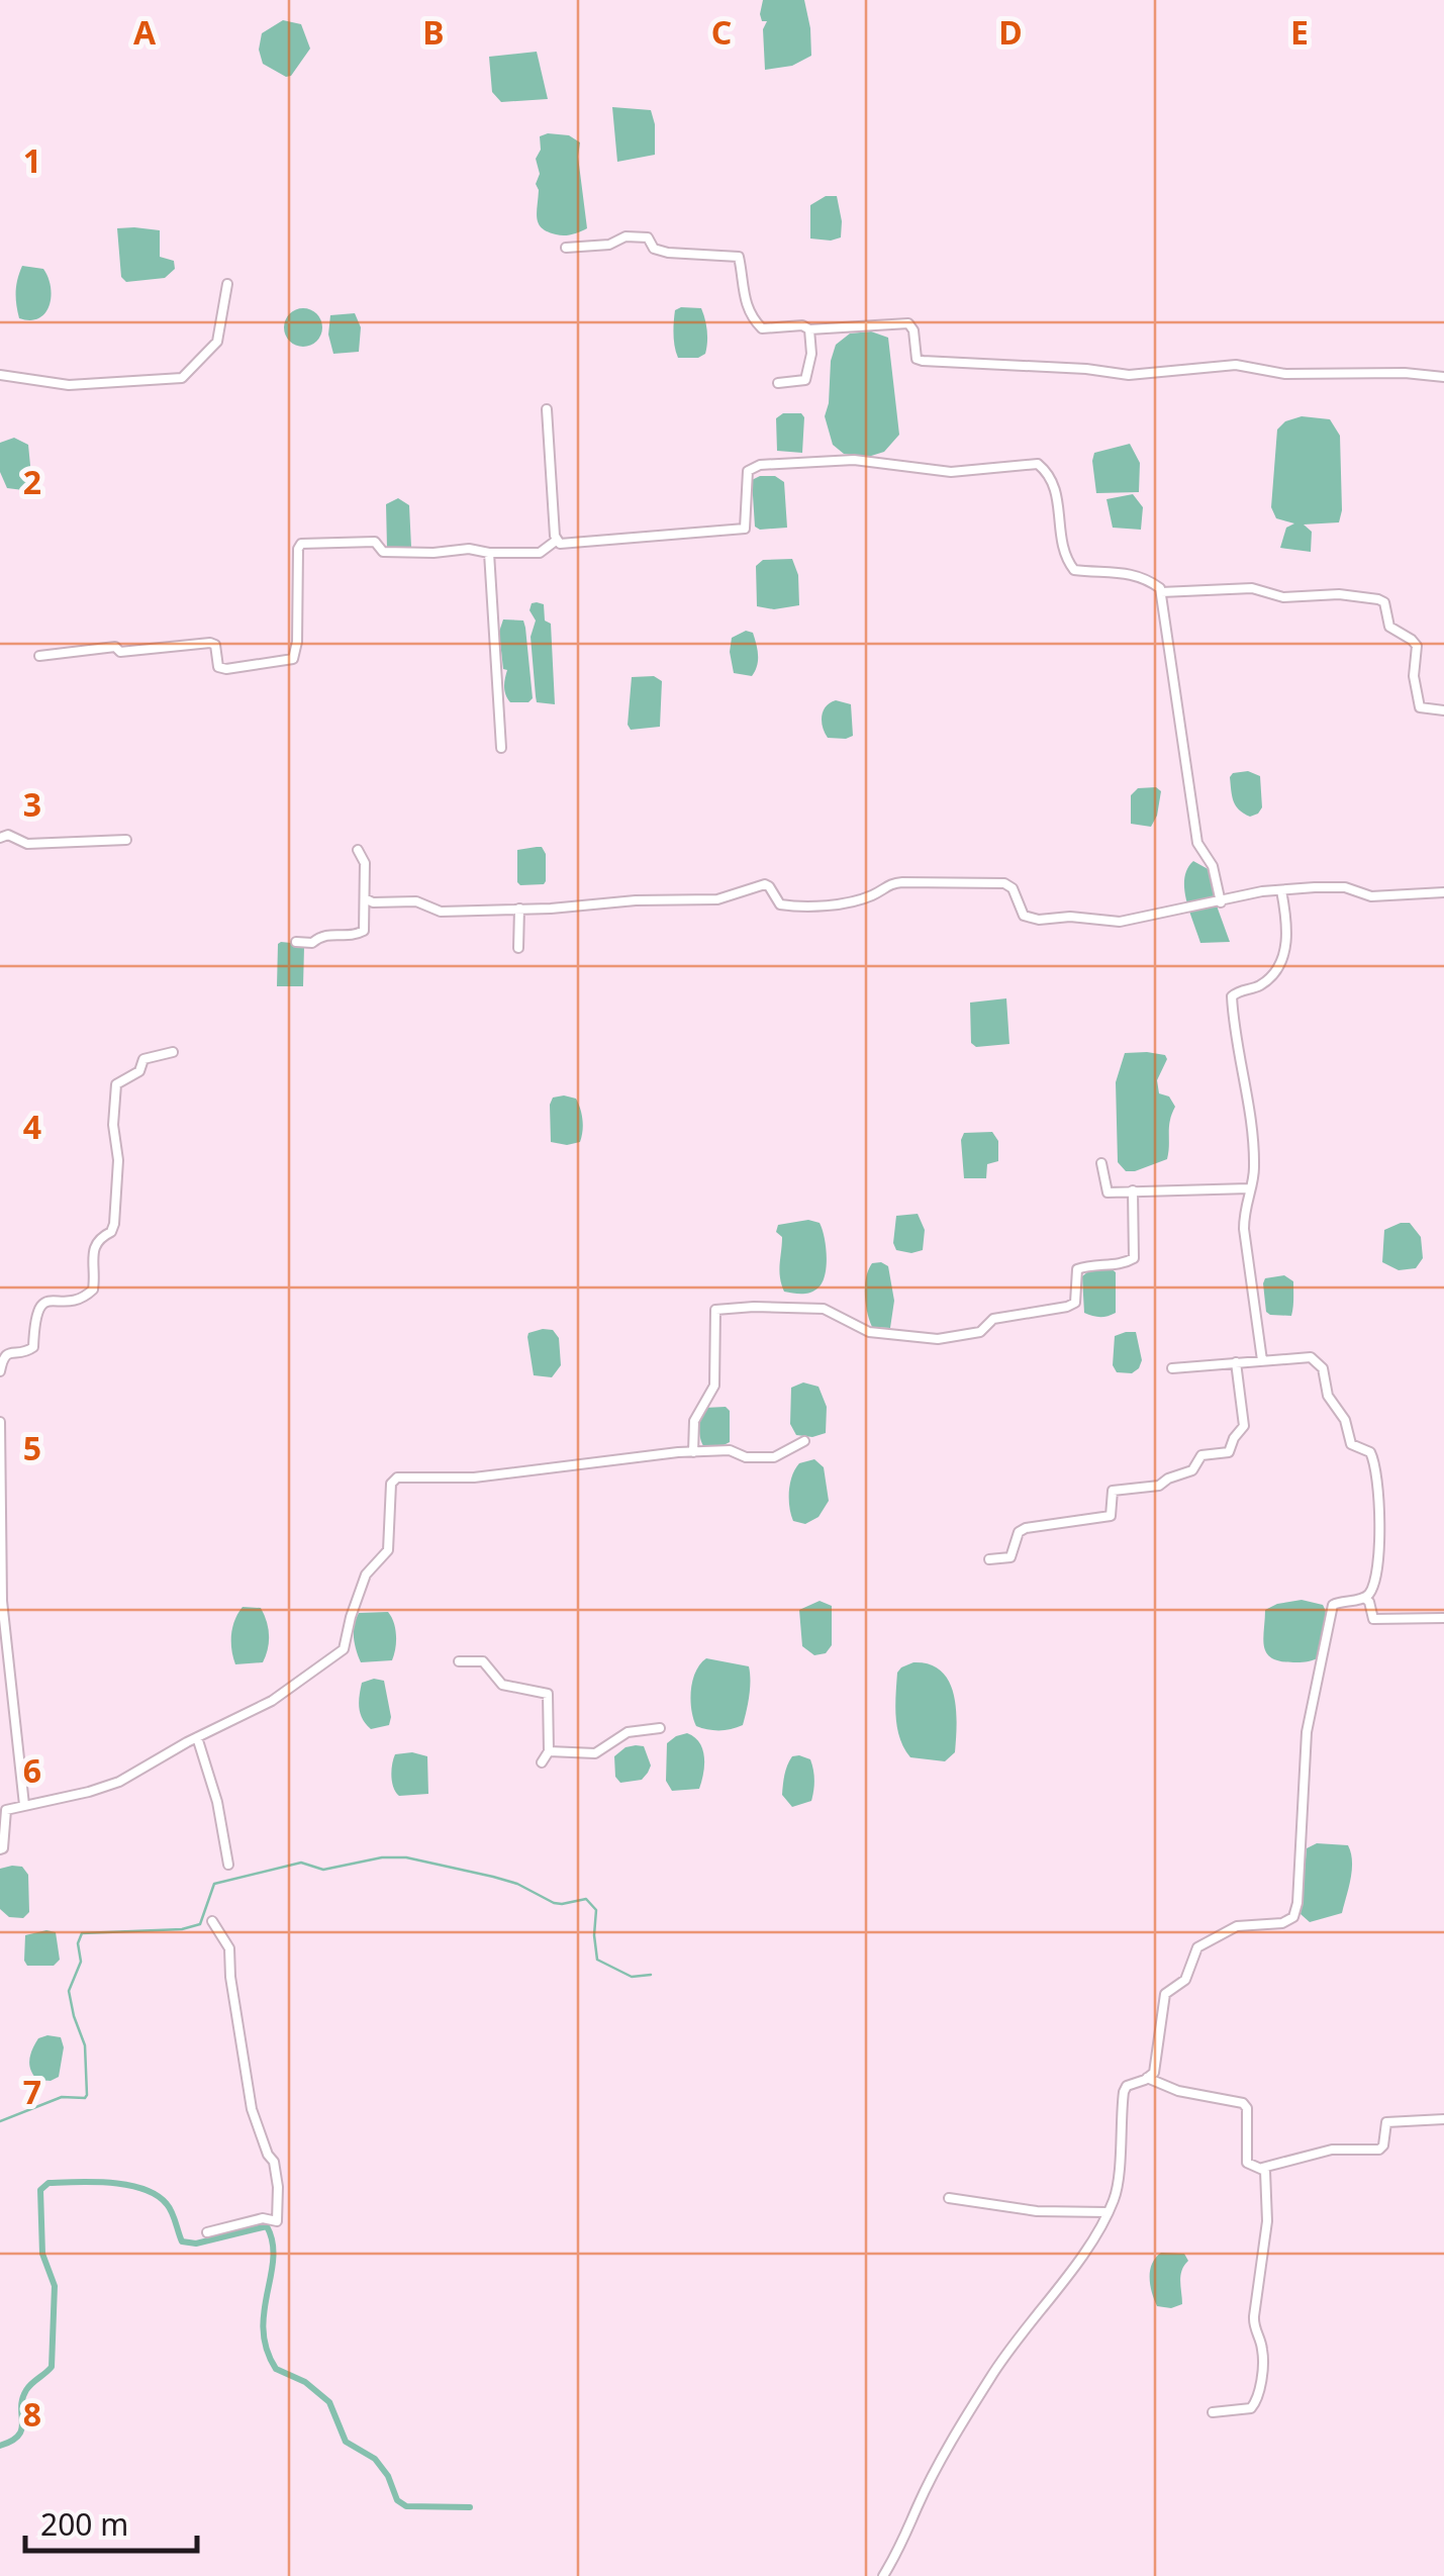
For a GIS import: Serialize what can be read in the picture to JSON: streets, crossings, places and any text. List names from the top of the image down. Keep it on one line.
{"scale_bar":"200 m","grid":{"columns":["A","B","C","D","E"],"rows":["1","2","3","4","5","6","7","8"]}}
